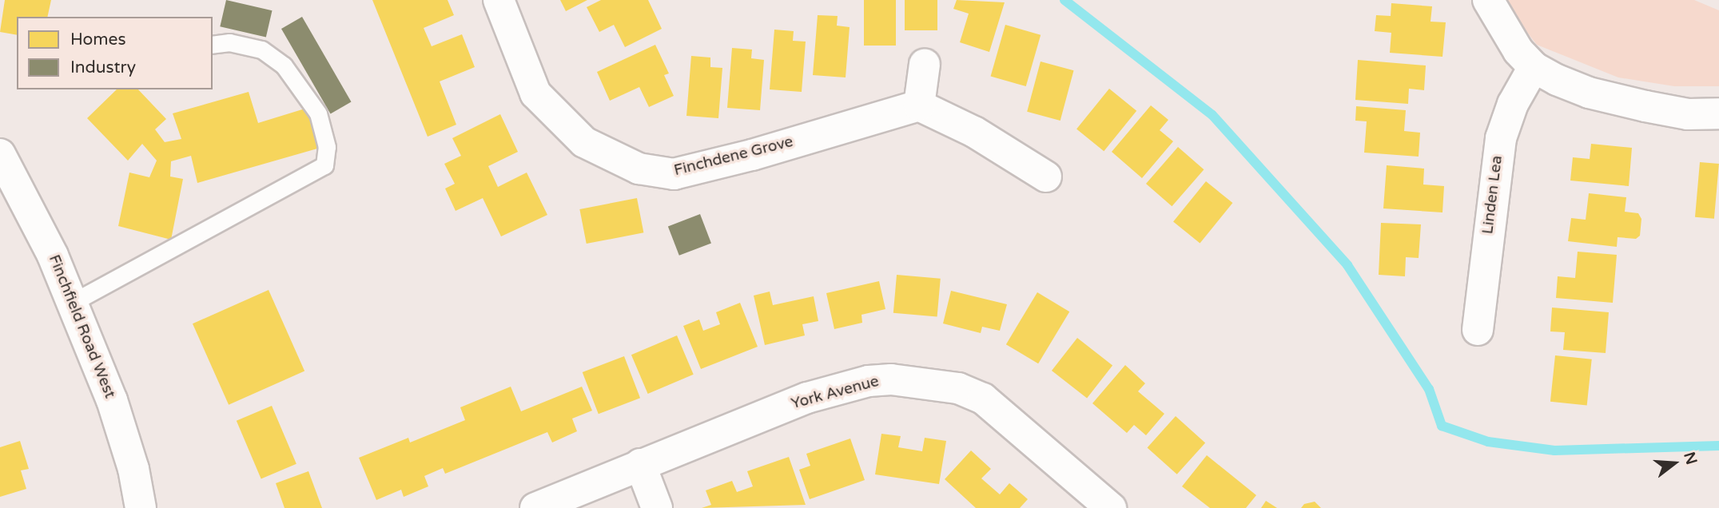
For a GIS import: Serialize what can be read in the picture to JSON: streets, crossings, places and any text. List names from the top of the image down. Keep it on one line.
{"streets":{"street":["Finchdene Grove","Linden Lea","Finchfield Road West","York Avenue"]},"legend":["Homes","Industry"],"north":"right"}
